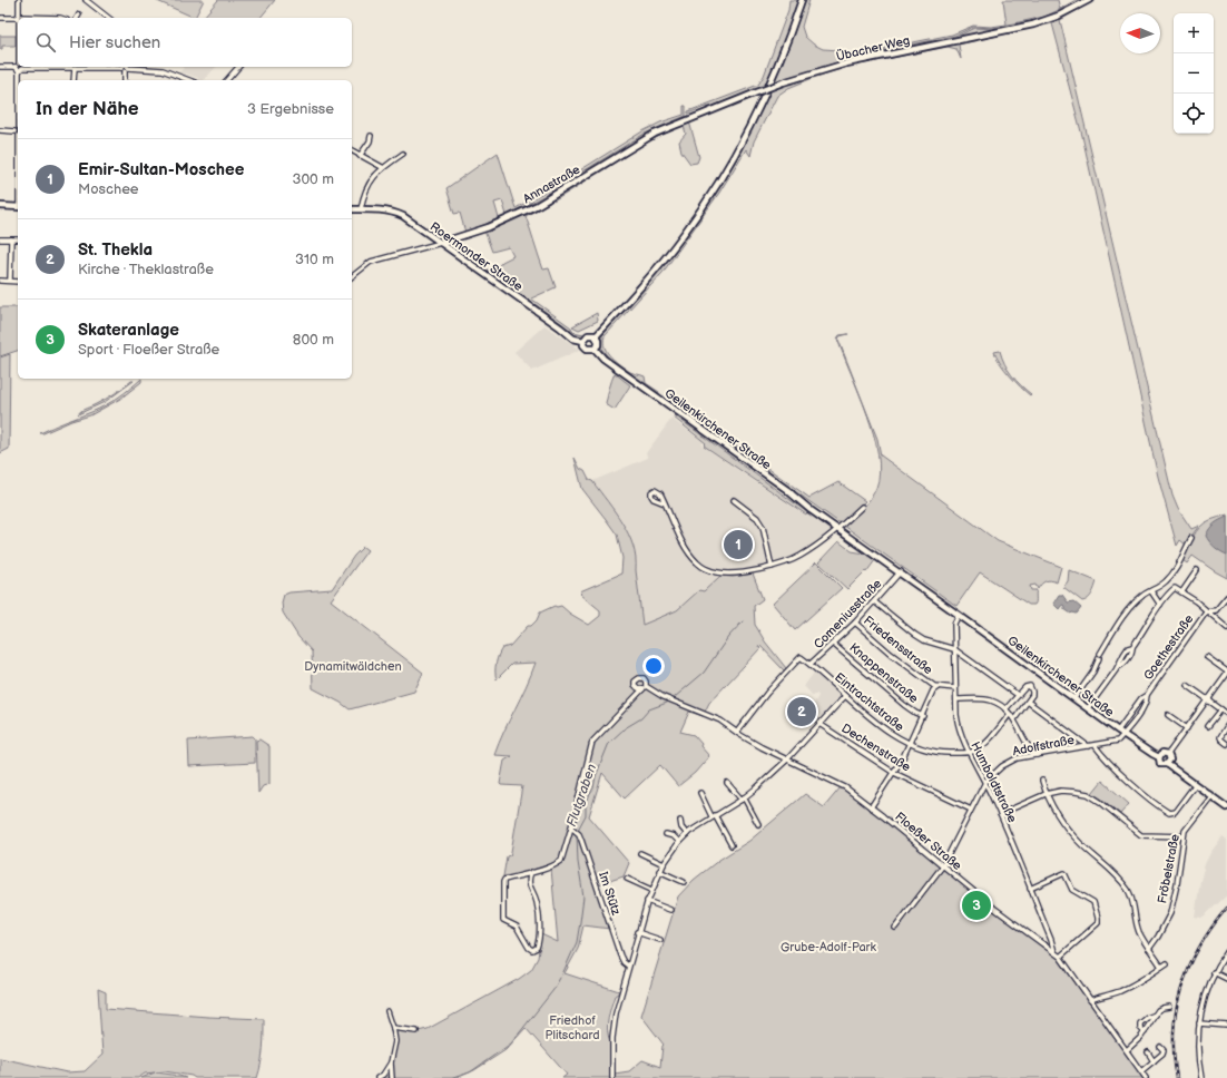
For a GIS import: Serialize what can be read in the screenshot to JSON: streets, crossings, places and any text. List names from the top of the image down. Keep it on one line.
{"streets":{"main road":["Übacher Weg","Annastraße","Roermonder Straße","Geilenkirchener Straße"],"street":["Comeniusstraße","Friedensstraße","Goethestraße","Knappenstraße","Eintrachtstraße","Adolfstraße","Dechenstraße","Humboldtstraße","Floeßer Straße","Fröbelstraße","Im Stütz"]},"crossings":[["Übacher Weg","Annastraße"],["Annastraße","Roermonder Straße"],["Roermonder Straße","Geilenkirchener Straße"],["Geilenkirchener Straße","Comeniusstraße"],["Geilenkirchener Straße","Goethestraße"],["Geilenkirchener Straße","Adolfstraße"],["Geilenkirchener Straße","Humboldtstraße"],["Comeniusstraße","Friedensstraße"],["Comeniusstraße","Knappenstraße"],["Comeniusstraße","Eintrachtstraße"],["Comeniusstraße","Floeßer Straße"],["Friedensstraße","Humboldtstraße"],["Goethestraße","Adolfstraße"],["Eintrachtstraße","Humboldtstraße"],["Adolfstraße","Dechenstraße"],["Adolfstraße","Humboldtstraße"],["Adolfstraße","Floeßer Straße"],["Humboldtstraße","Floeßer Straße"],["Floeßer Straße","Im Stütz"]],"water":["Flutgraben"],"parks":["Dynamitwäldchen","Grube-Adolf-Park","Friedhof Plitschard"],"north":"left","page":{"map_buttons":["+","−"],"search":"Hier suchen","heading":["In der Nähe","3 Ergebnisse"],"list":[{"mark":"1","name":"Emir-Sultan-Moschee","note":"Moschee","value":"300 m"},{"mark":"2","name":"St. Thekla","note":"Kirche · Theklastraße","value":"310 m"},{"mark":"3","name":"Skateranlage","note":"Sport · Floeßer Straße","value":"800 m"}],"pins":["1","2","3"]}}
